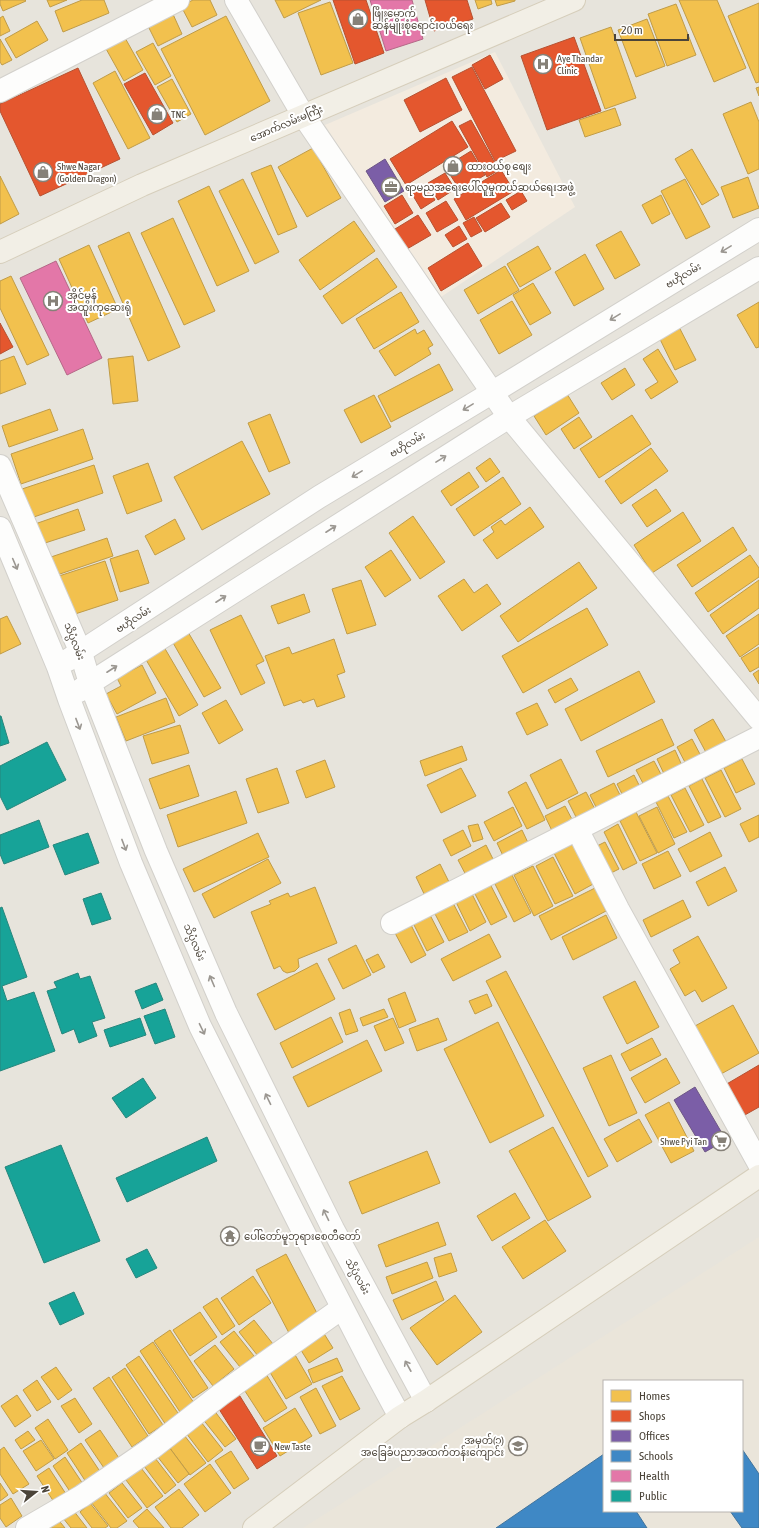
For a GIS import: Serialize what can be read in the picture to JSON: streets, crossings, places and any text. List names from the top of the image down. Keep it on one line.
{"streets":{"main road":["အောက်လမ်းမကြီး"],"street":["ဗဟိုလမ်း","သိပ္ပံလမ်း"]},"crossings":[["ဗဟိုလမ်း","သိပ္ပံလမ်း"]],"places":{"shop":["ဖြိုးမောက် ဆန်မျိုးစုံရောင်းဝယ်ရေး","TNC","ထားဝယ်စု စျေး","Shwe Nagar (Golden Dragon)"],"hospital":["Aye Thandar Clinic","အိုင်မွန် အထူးကုဆေးရုံ"],"office":["ရာမညအရေးပေါ်လူမှုကယ်ဆယ်ရေးအဖွဲ့"],"supermarket":["Shwe Pyi Tan"],"temple":["ပေါ်တော်မူဘုရားစေတီတော်"],"cafe":["New Taste"],"school or university":["အမှတ်(၁) အခြေခံပညာအထက်တန်းကျောင်း"]},"legend":["Homes","Shops","Offices","Schools","Health","Public"],"scale_bar":"20 m","north":"right"}
